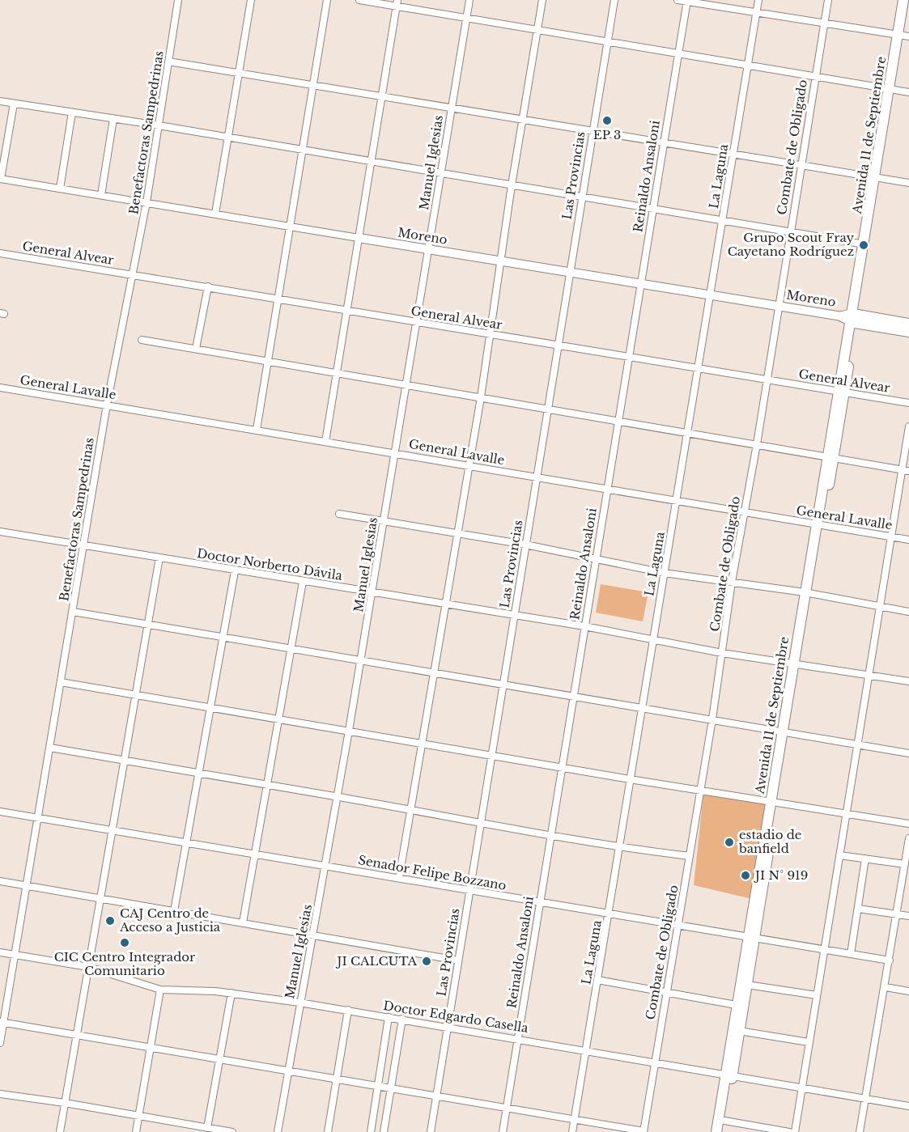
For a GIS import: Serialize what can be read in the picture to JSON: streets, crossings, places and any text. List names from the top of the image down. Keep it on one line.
{"streets":{"main road":["Avenida 11 de Septiembre"],"street":["Benefactoras Sampedrinas","Combate de Obligado","Manuel Iglesias","Las Provincias","Reinaldo Ansaloni","La Laguna","Moreno","General Alvear","General Lavalle","Doctor Norberto Dávila","Senador Felipe Bozzano","Doctor Edgardo Casella"]},"crossings":[["Benefactoras Sampedrinas","Moreno"],["Benefactoras Sampedrinas","General Alvear"],["Benefactoras Sampedrinas","General Lavalle"],["Benefactoras Sampedrinas","Doctor Norberto Dávila"],["Benefactoras Sampedrinas","Senador Felipe Bozzano"],["Benefactoras Sampedrinas","Doctor Edgardo Casella"],["Avenida 11 de Septiembre","Moreno"],["Avenida 11 de Septiembre","General Alvear"],["Avenida 11 de Septiembre","General Lavalle"],["Avenida 11 de Septiembre","Doctor Norberto Dávila"],["Avenida 11 de Septiembre","Senador Felipe Bozzano"],["Avenida 11 de Septiembre","Doctor Edgardo Casella"],["Combate de Obligado","Moreno"],["Combate de Obligado","General Alvear"],["Combate de Obligado","General Lavalle"],["Combate de Obligado","Doctor Norberto Dávila"],["Combate de Obligado","Senador Felipe Bozzano"],["Combate de Obligado","Doctor Edgardo Casella"],["Manuel Iglesias","Moreno"],["Manuel Iglesias","General Alvear"],["Manuel Iglesias","General Lavalle"],["Manuel Iglesias","Doctor Norberto Dávila"],["Manuel Iglesias","Senador Felipe Bozzano"],["Manuel Iglesias","Doctor Edgardo Casella"],["Las Provincias","Moreno"],["Las Provincias","General Alvear"],["Las Provincias","General Lavalle"],["Las Provincias","Doctor Norberto Dávila"],["Las Provincias","Senador Felipe Bozzano"],["Las Provincias","Doctor Edgardo Casella"],["Reinaldo Ansaloni","Moreno"],["Reinaldo Ansaloni","General Alvear"],["Reinaldo Ansaloni","General Lavalle"],["Reinaldo Ansaloni","Doctor Norberto Dávila"],["Reinaldo Ansaloni","Senador Felipe Bozzano"],["Reinaldo Ansaloni","Doctor Edgardo Casella"],["La Laguna","Moreno"],["La Laguna","General Alvear"],["La Laguna","General Lavalle"],["La Laguna","Doctor Norberto Dávila"],["La Laguna","Senador Felipe Bozzano"],["La Laguna","Doctor Edgardo Casella"]],"places":["EP 3","Grupo Scout Fray Cayetano Rodríguez","estadio de banfield","JI N° 919","CAJ Centro de Acceso a Justicia","CIC Centro Integrador Comunitario","JI CALCUTA"]}
